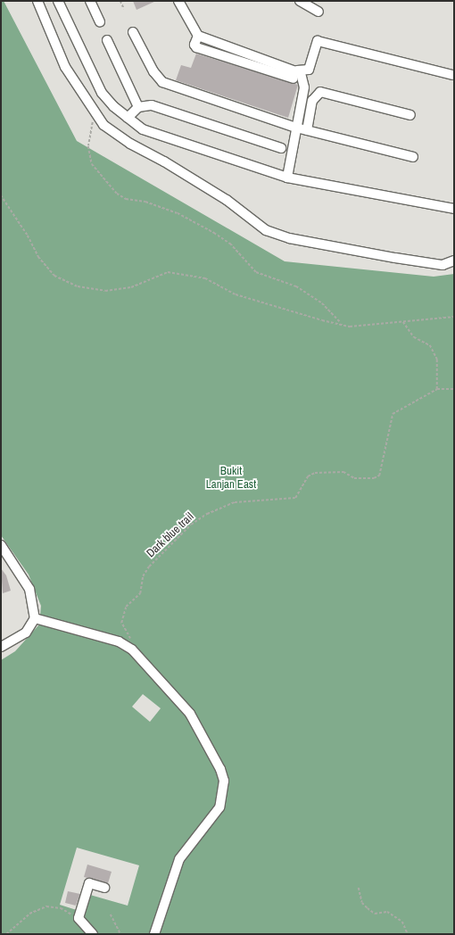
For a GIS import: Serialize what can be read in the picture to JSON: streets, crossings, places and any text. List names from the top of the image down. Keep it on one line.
{"streets":{"path":["Dark blue trail"]},"parks":["Bukit Lanjan East"]}
